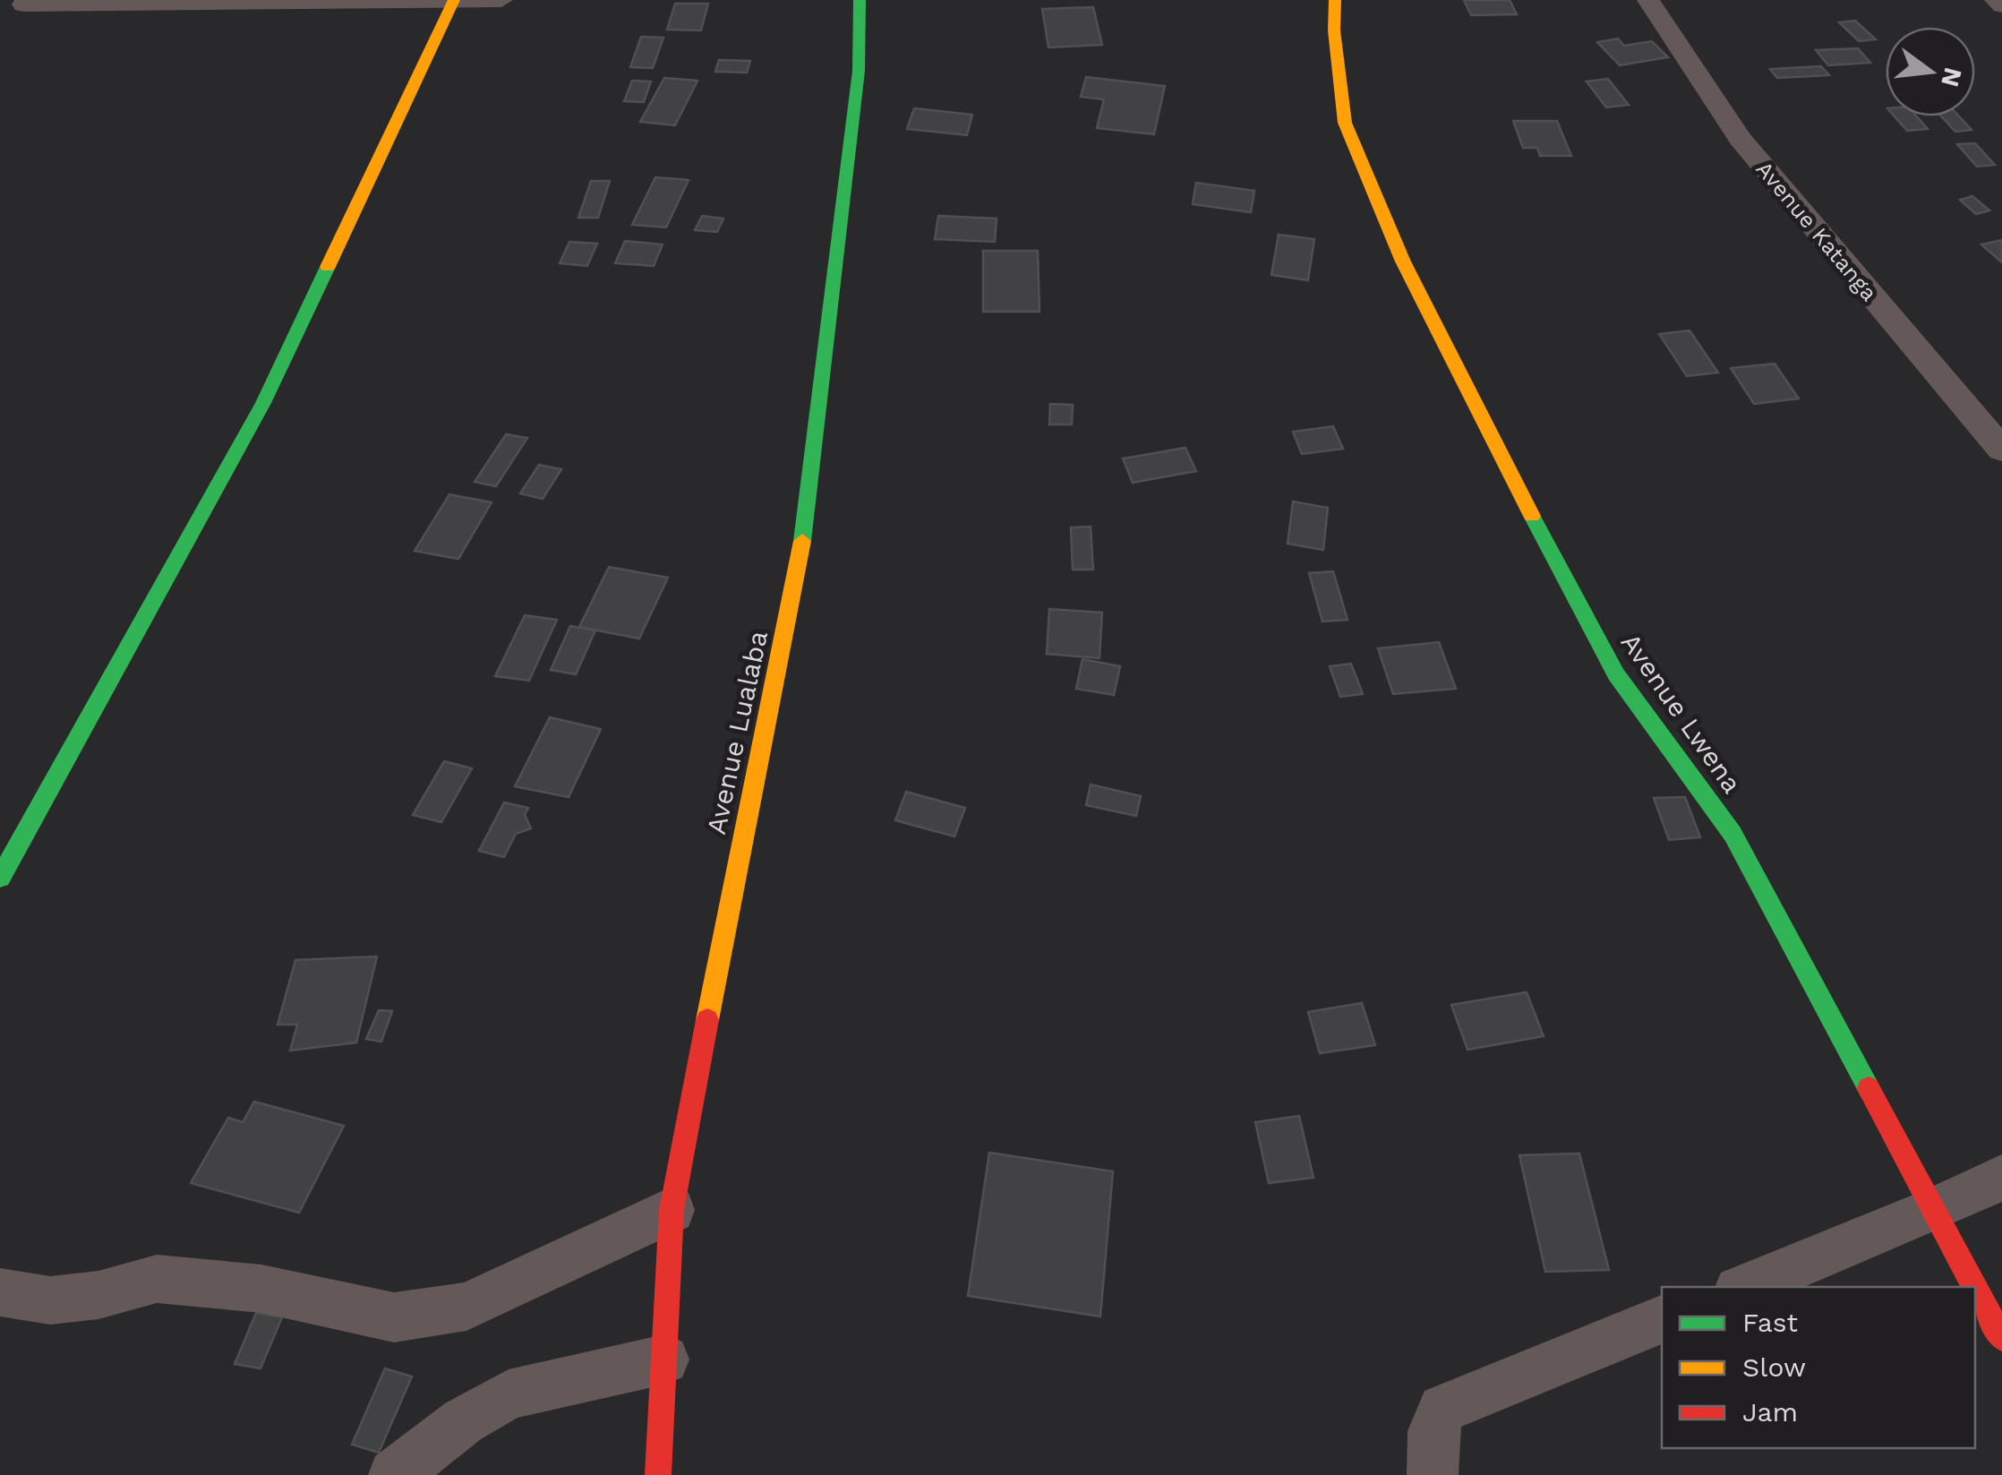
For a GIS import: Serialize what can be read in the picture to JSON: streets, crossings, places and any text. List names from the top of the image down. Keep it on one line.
{"streets":{"street":["Avenue Katanga","Avenue Lwena","Avenue Lualaba"]},"legend":["Fast","Slow","Jam"],"north":"right"}
